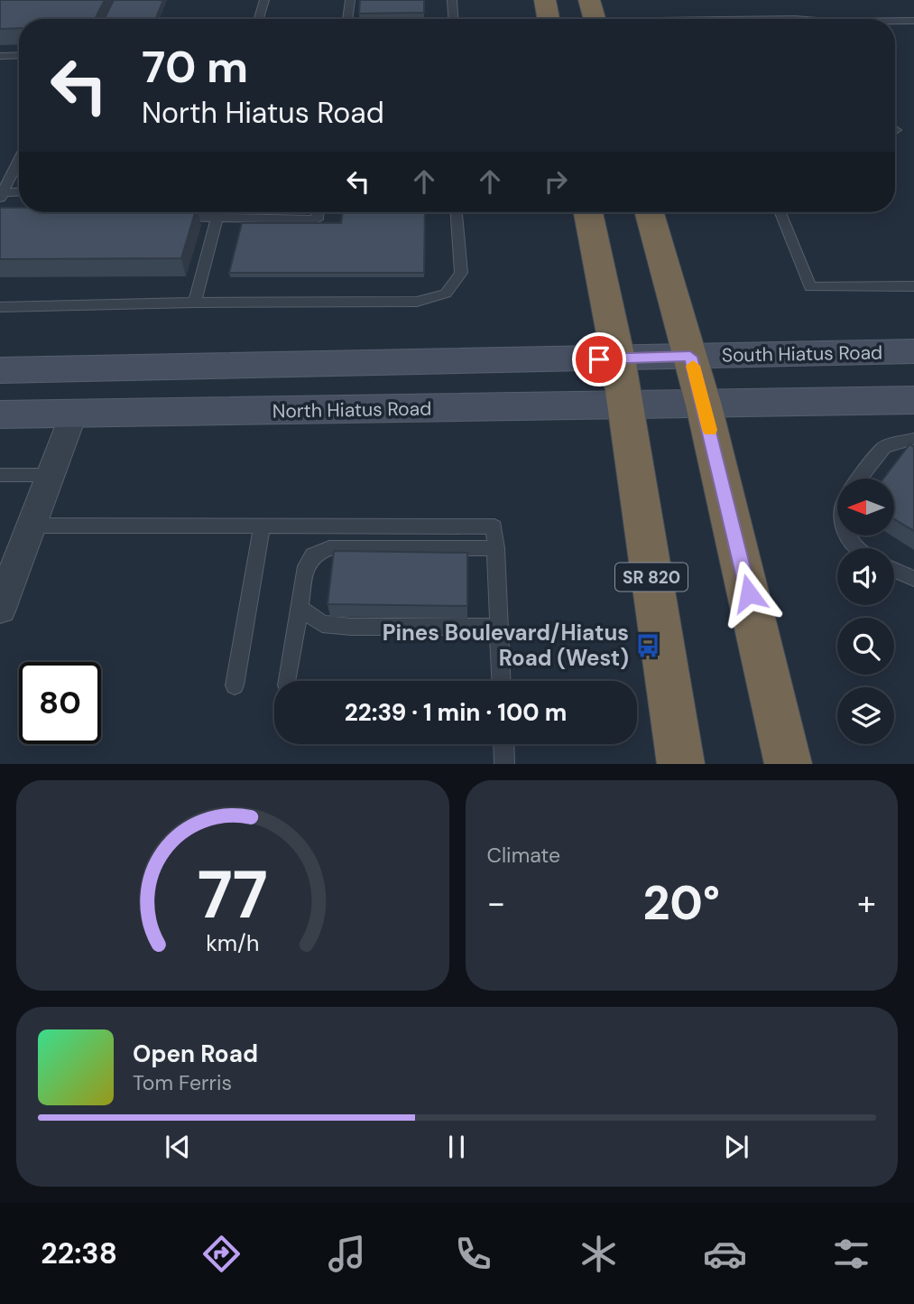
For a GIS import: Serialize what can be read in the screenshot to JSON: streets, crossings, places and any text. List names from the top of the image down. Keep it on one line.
{"streets":{"highway":["SR 820"],"main road":["South Hiatus Road","North Hiatus Road"]},"crossings":[["North Hiatus Road","SR 820"]],"places":{"bus stop":["Pines Boulevard/Hiatus Road (West)"]},"north":"left","page":{"turn":["70 m","North Hiatus Road"],"limit":"80","trip":"22:39 · 1 min · 100 m","tile":"Climate","heat":["−","20°","+"],"song":["Open Road","Tom Ferris"],"tabs":"22:38","gauge":["77","km/h"]}}
